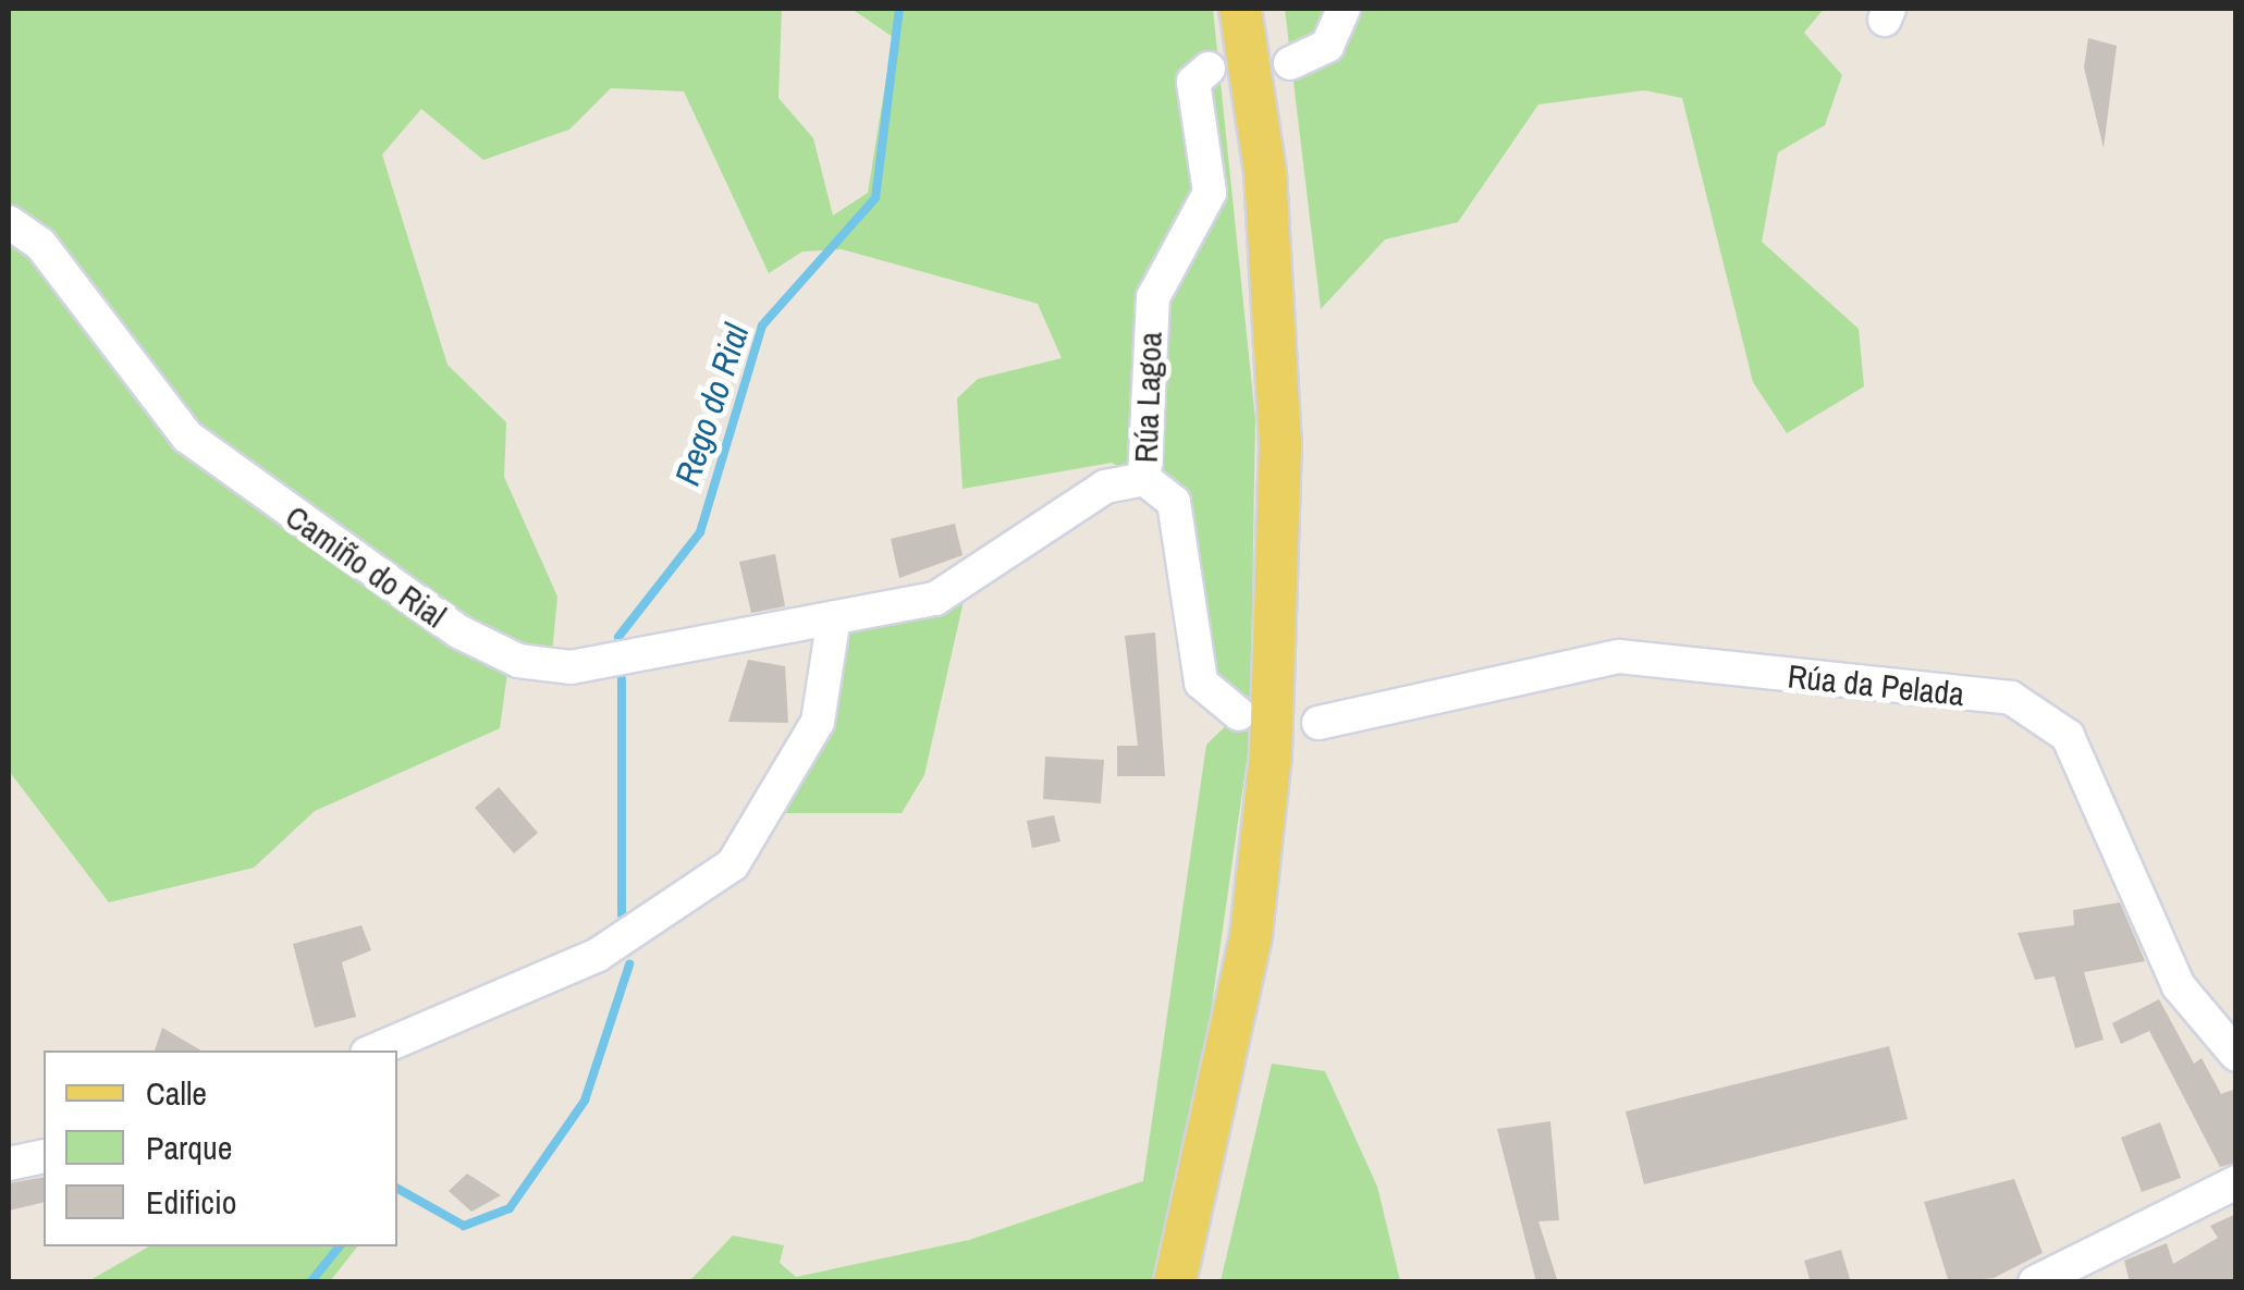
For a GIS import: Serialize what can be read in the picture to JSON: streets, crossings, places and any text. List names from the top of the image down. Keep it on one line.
{"streets":{"street":["Rúa Lagoa","Camiño do Rial","Rúa da Pelada"]},"crossings":[["Rúa Lagoa","Camiño do Rial"]],"water":["Rego do Rial"],"legend":["Calle","Parque","Edificio"]}
